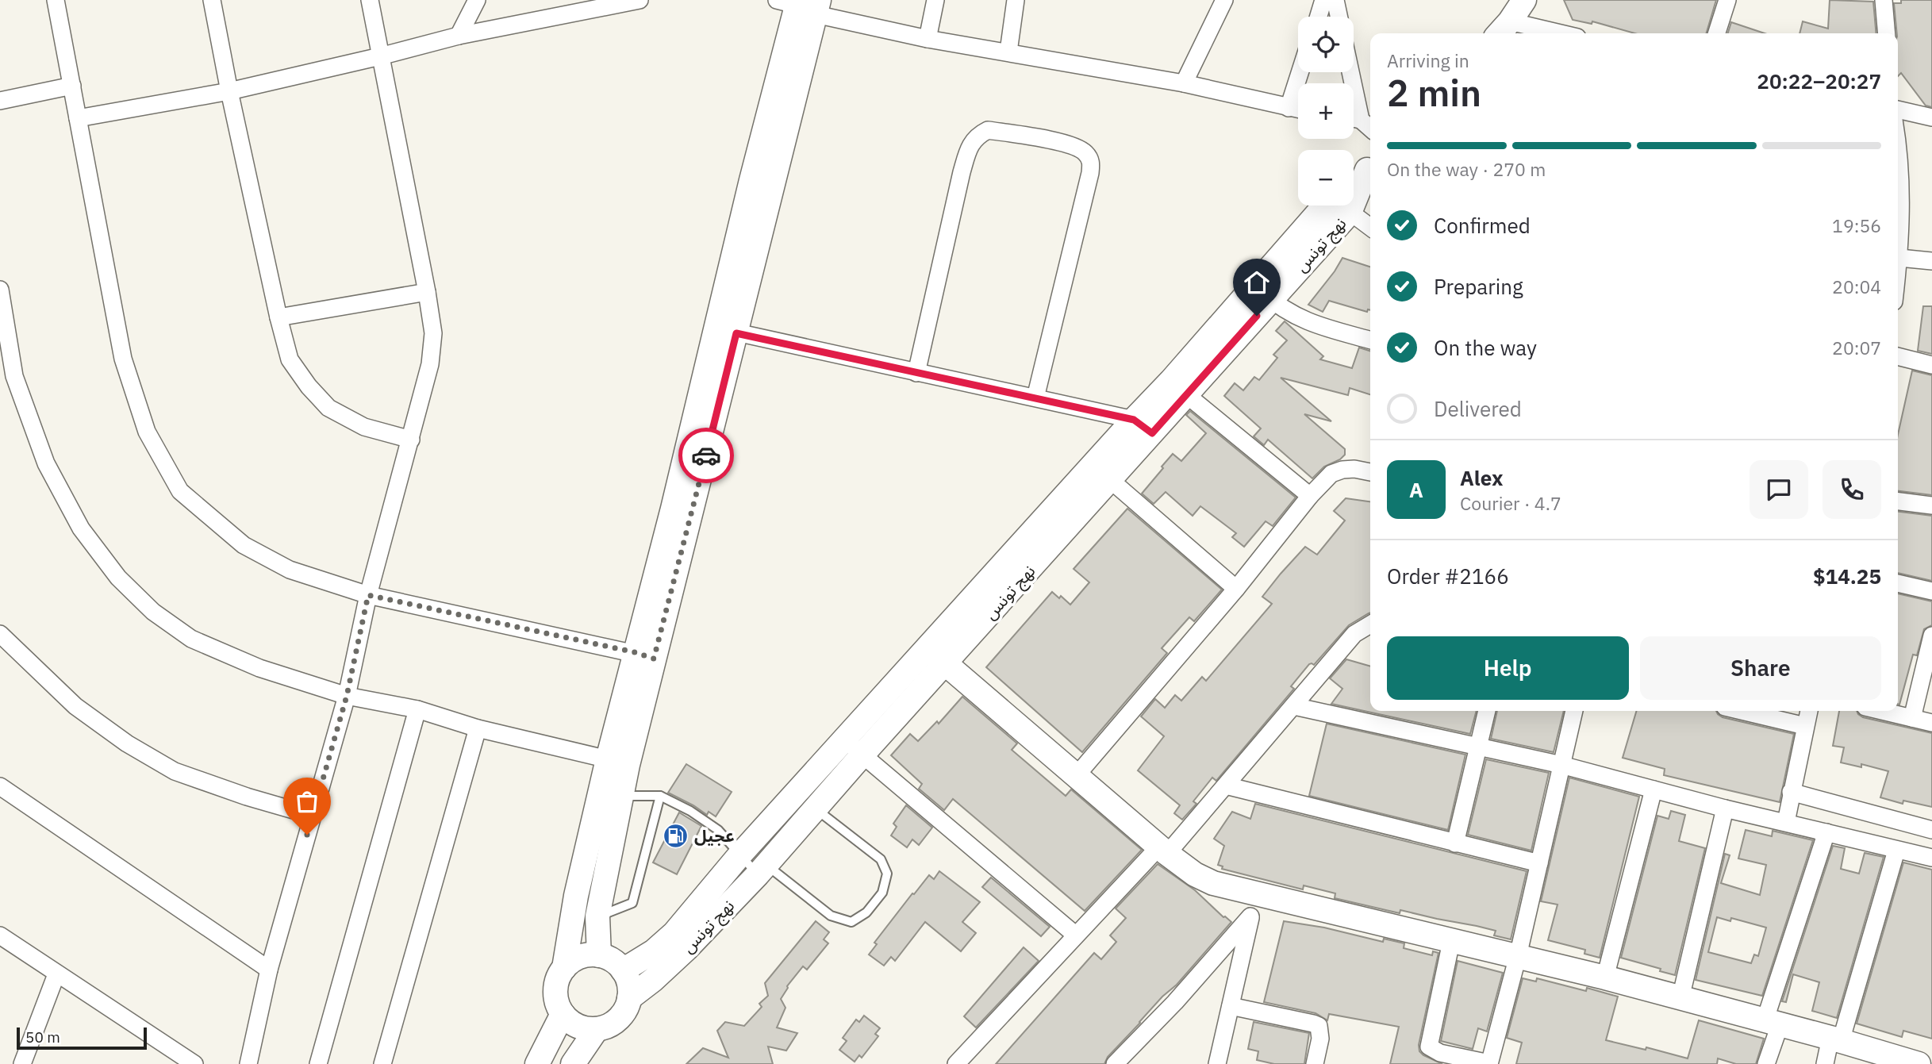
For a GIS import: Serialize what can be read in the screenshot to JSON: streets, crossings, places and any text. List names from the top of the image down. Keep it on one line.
{"streets":{"street":["نهج تونس"]},"places":{"fuel station":["عجيل"]},"scale_bar":"50 m","page":{"map_buttons":["+","−"],"heading":["2 min","Arriving in","20:22–20:27"],"panel":["Alex","Courier · 4.7","Order #2166","$14.25"],"bar":"On the way · 270 m","list":[["Confirmed","19:56"],["Preparing","20:04"],["On the way","20:07"],"Delivered"],"round":"A","buttons":["Help","Share"],"scale":"50 m"}}
